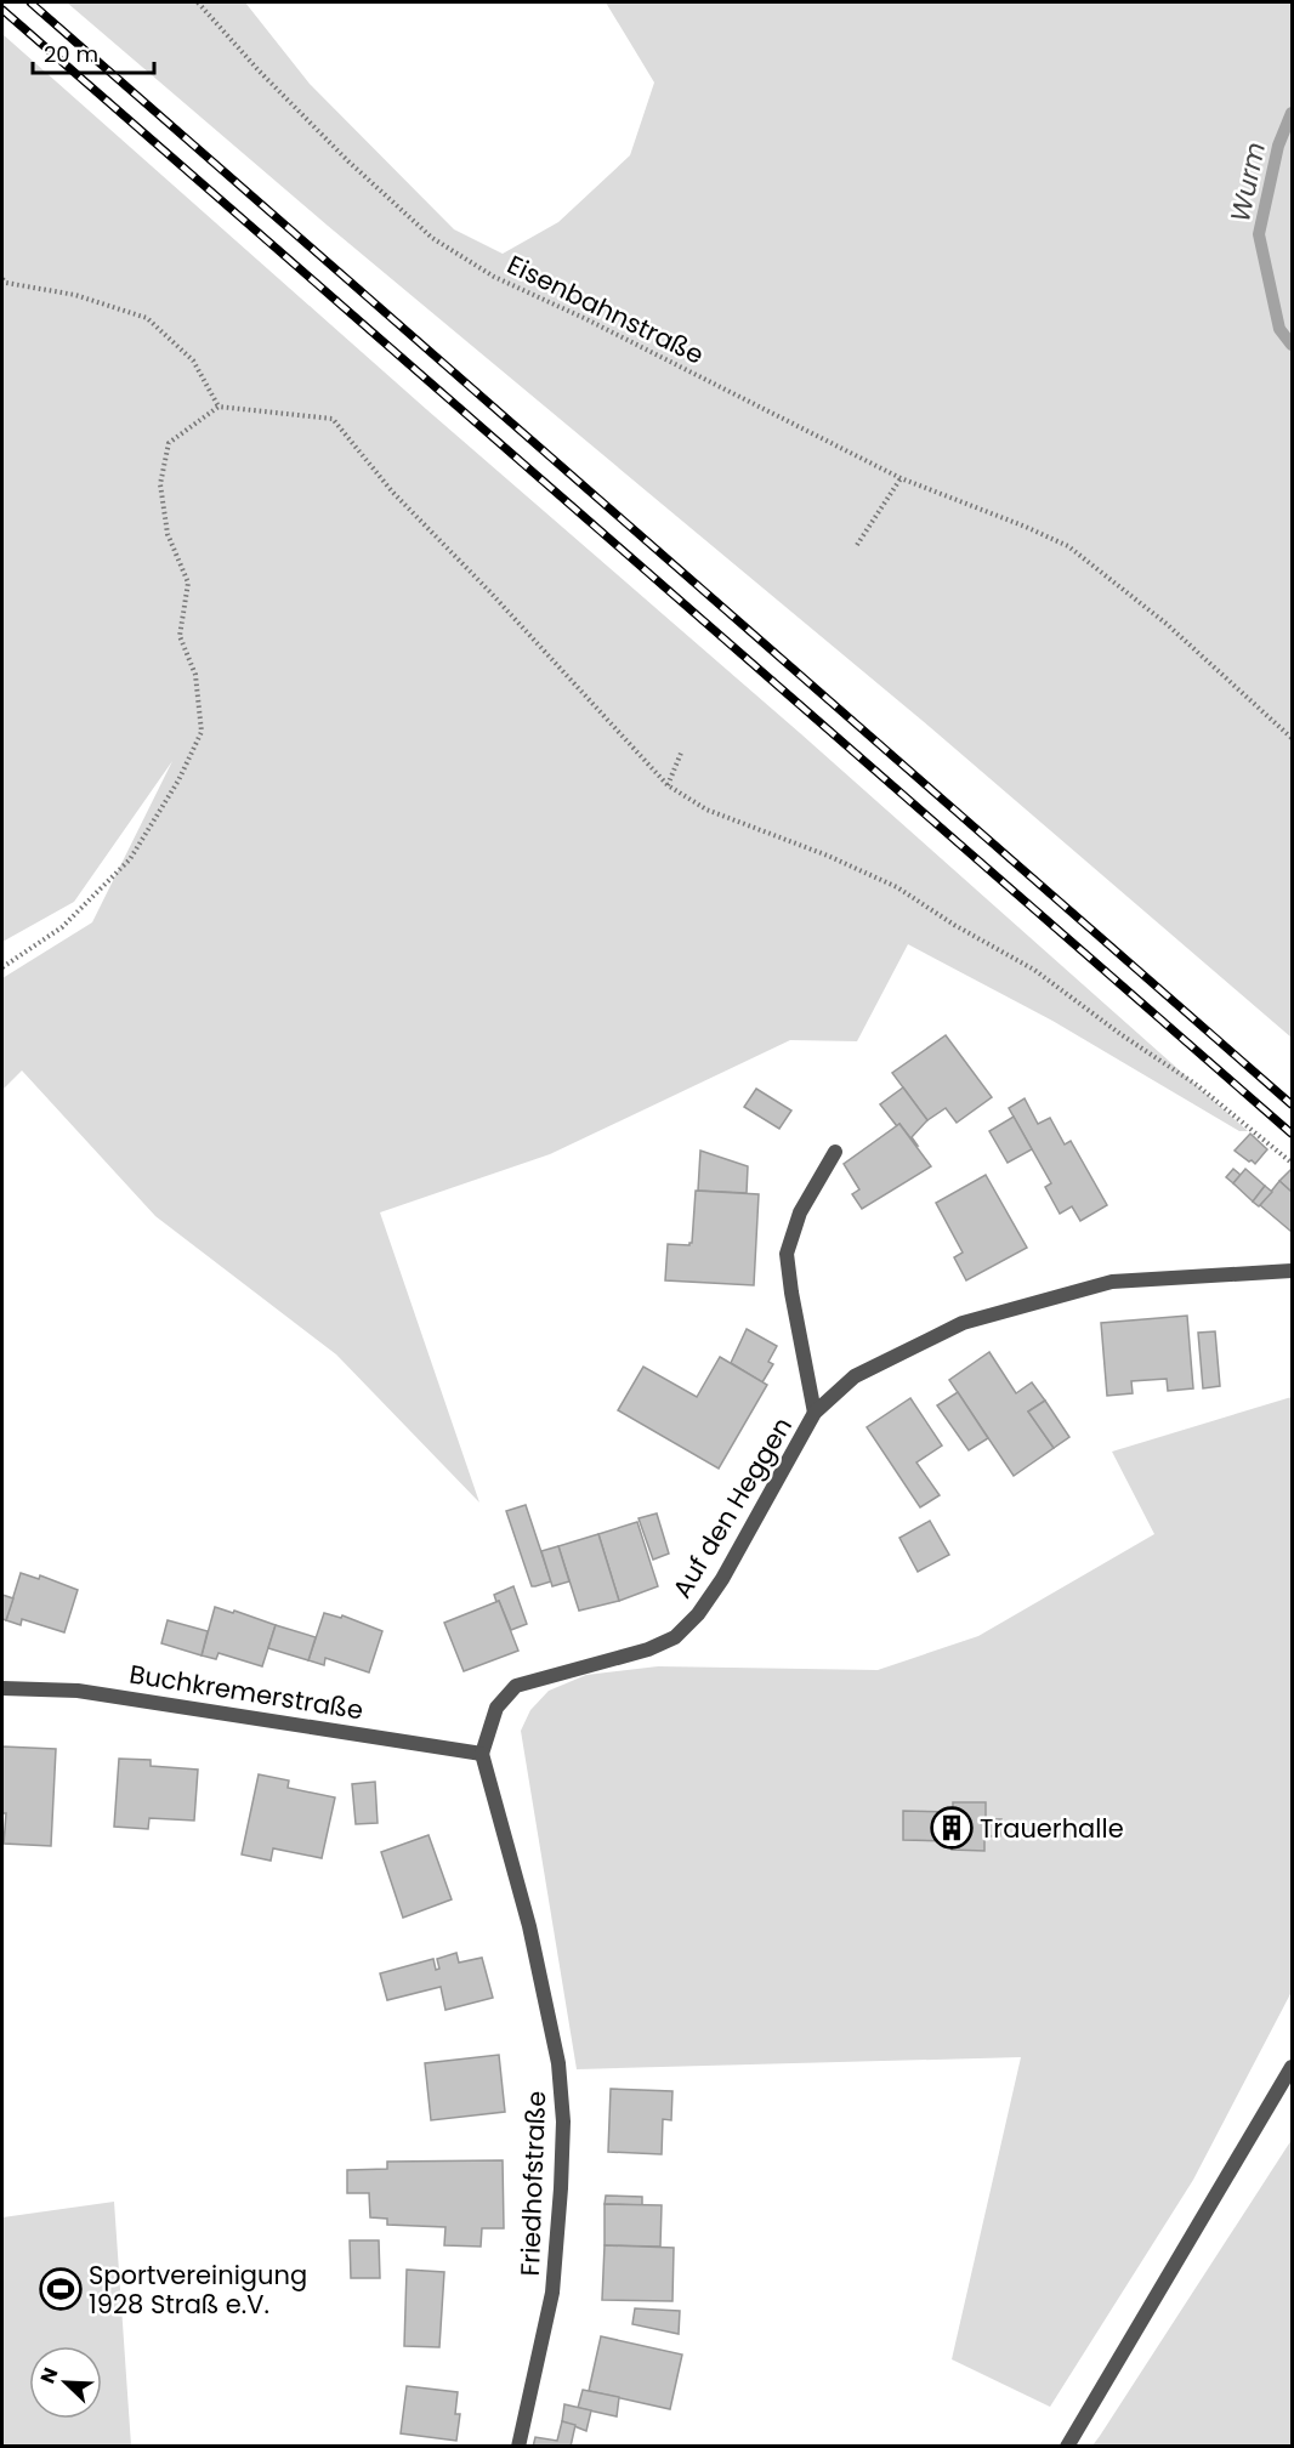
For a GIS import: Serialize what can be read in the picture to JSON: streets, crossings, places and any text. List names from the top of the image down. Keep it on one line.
{"streets":{"street":["Auf den Heggen","Buchkremerstraße","Friedhofstraße"],"path":["Eisenbahnstraße"]},"crossings":[["Auf den Heggen","Buchkremerstraße"],["Auf den Heggen","Friedhofstraße"],["Buchkremerstraße","Friedhofstraße"]],"water":["Wurm"],"places":{"building":["Trauerhalle"],"sports":["Sportvereinigung 1928 Straß e.V."]},"scale_bar":"20 m","north":"top left"}
